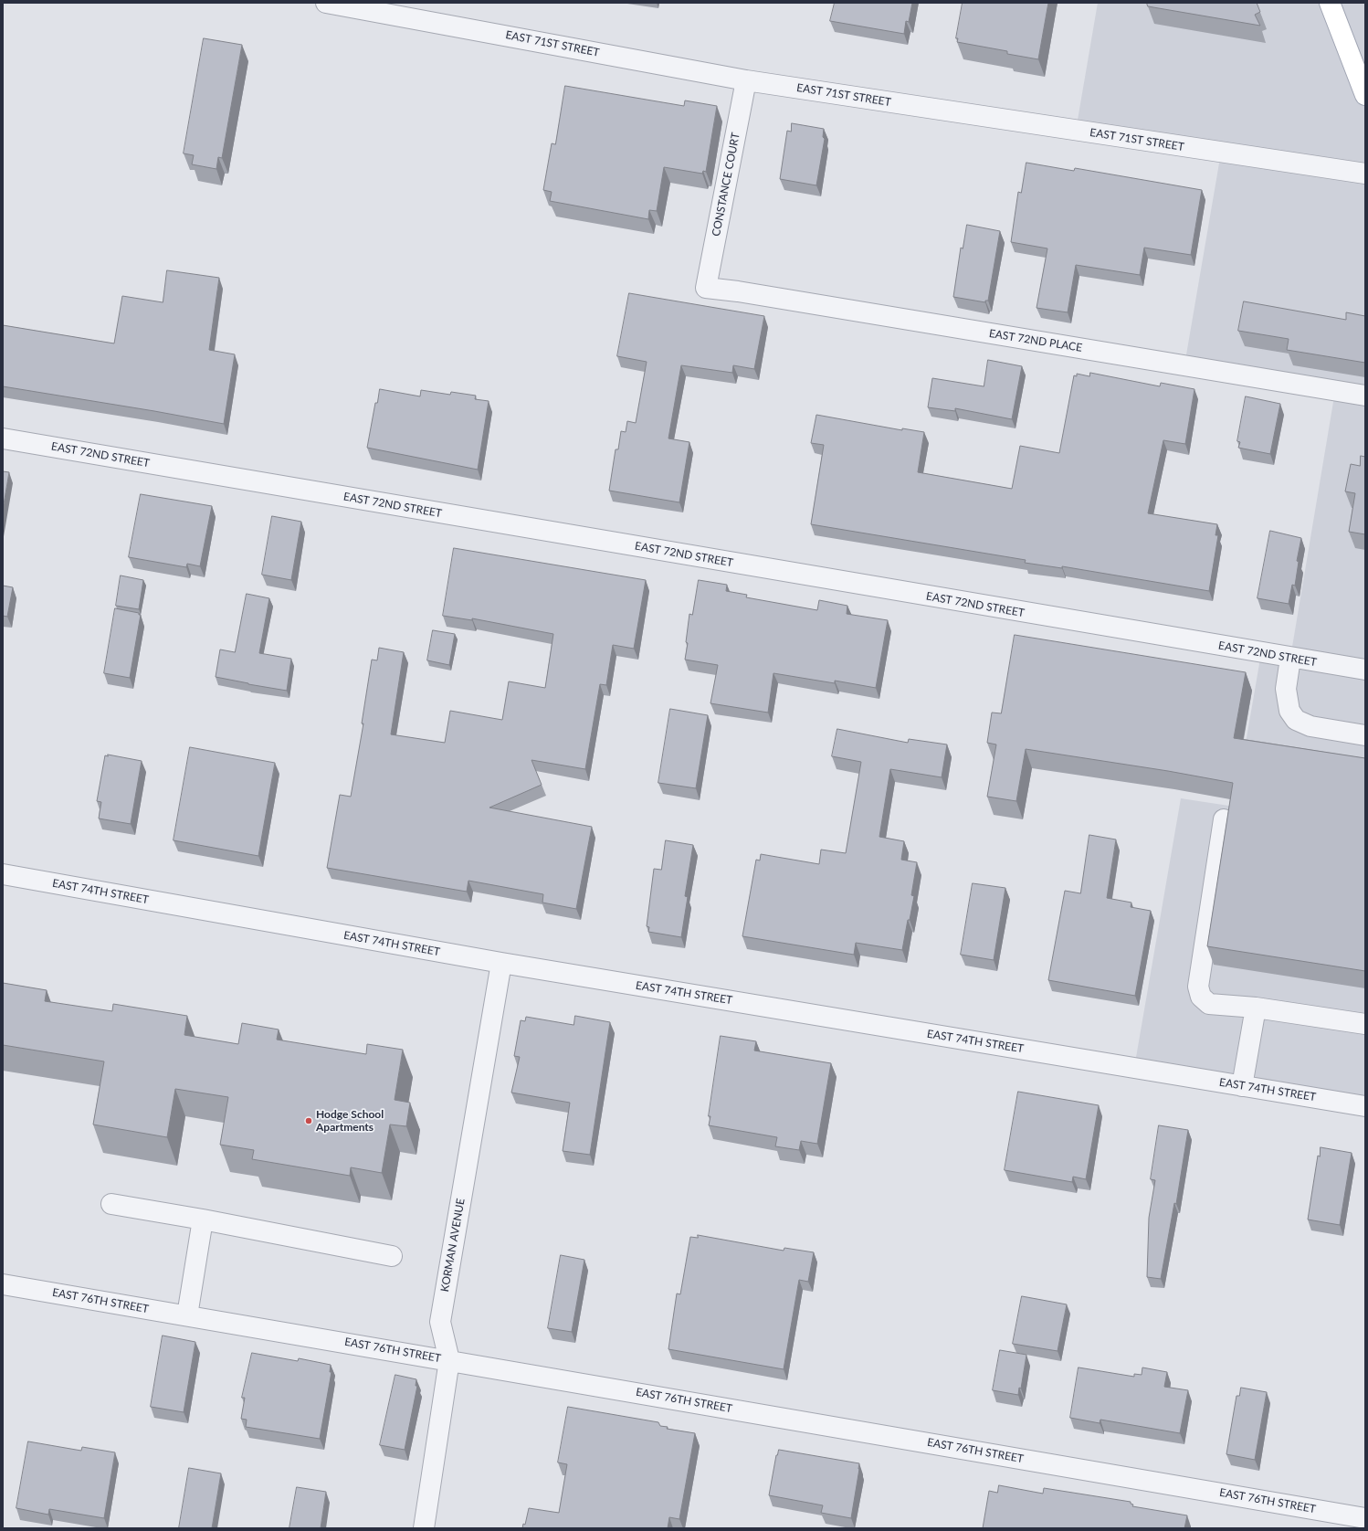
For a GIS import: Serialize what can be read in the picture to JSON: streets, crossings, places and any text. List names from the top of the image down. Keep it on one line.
{"streets":{"street":["EAST 71ST STREET","CONSTANCE COURT","EAST 72ND PLACE","EAST 72ND STREET","EAST 74TH STREET","KORMAN AVENUE","EAST 76TH STREET"]},"crossings":[["EAST 71ST STREET","CONSTANCE COURT"],["CONSTANCE COURT","EAST 72ND PLACE"],["EAST 74TH STREET","KORMAN AVENUE"],["KORMAN AVENUE","EAST 76TH STREET"]],"places":["Hodge School Apartments"]}
